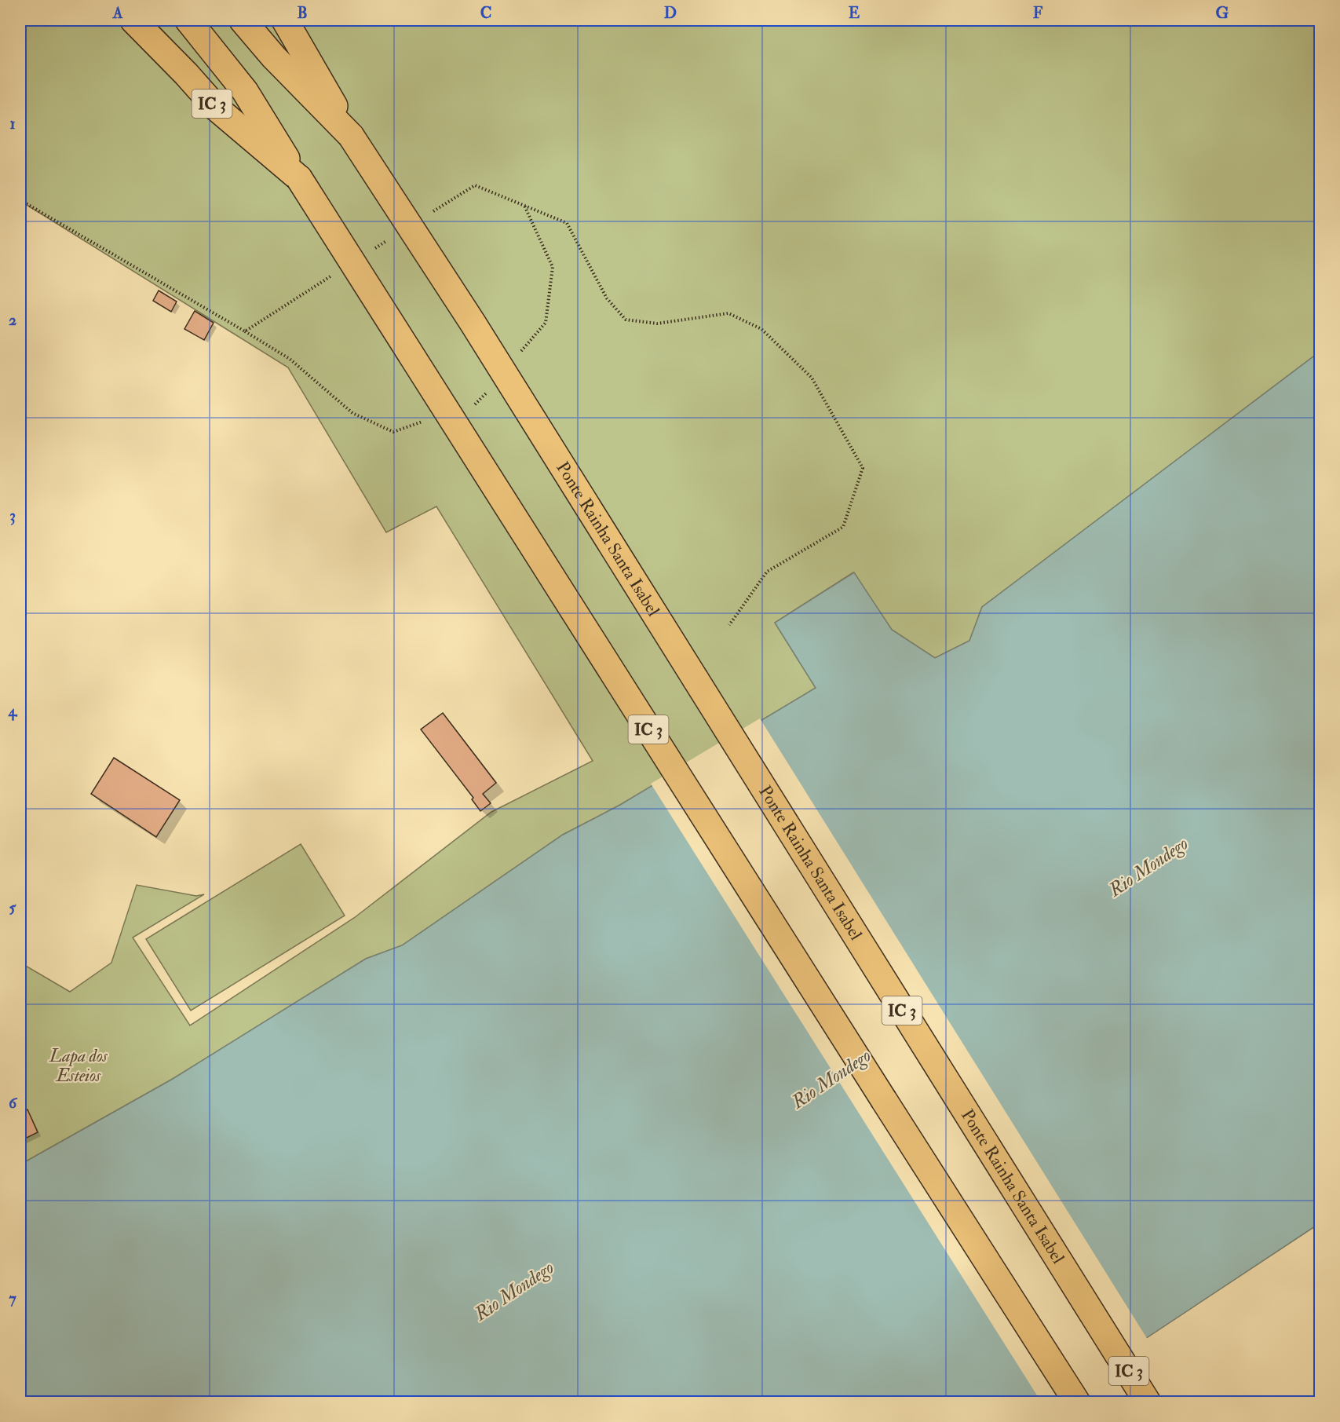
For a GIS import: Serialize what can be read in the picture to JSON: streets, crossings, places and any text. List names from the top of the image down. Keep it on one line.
{"streets":{"highway":["IC 3","Ponte Rainha Santa Isabel"]},"crossings":[["IC 3","Ponte Rainha Santa Isabel"]],"water":["Rio Mondego"],"parks":["Lapa dos Esteios"],"grid":{"columns":["A","B","C","D","E","F","G"],"rows":["1","2","3","4","5","6","7"]}}
